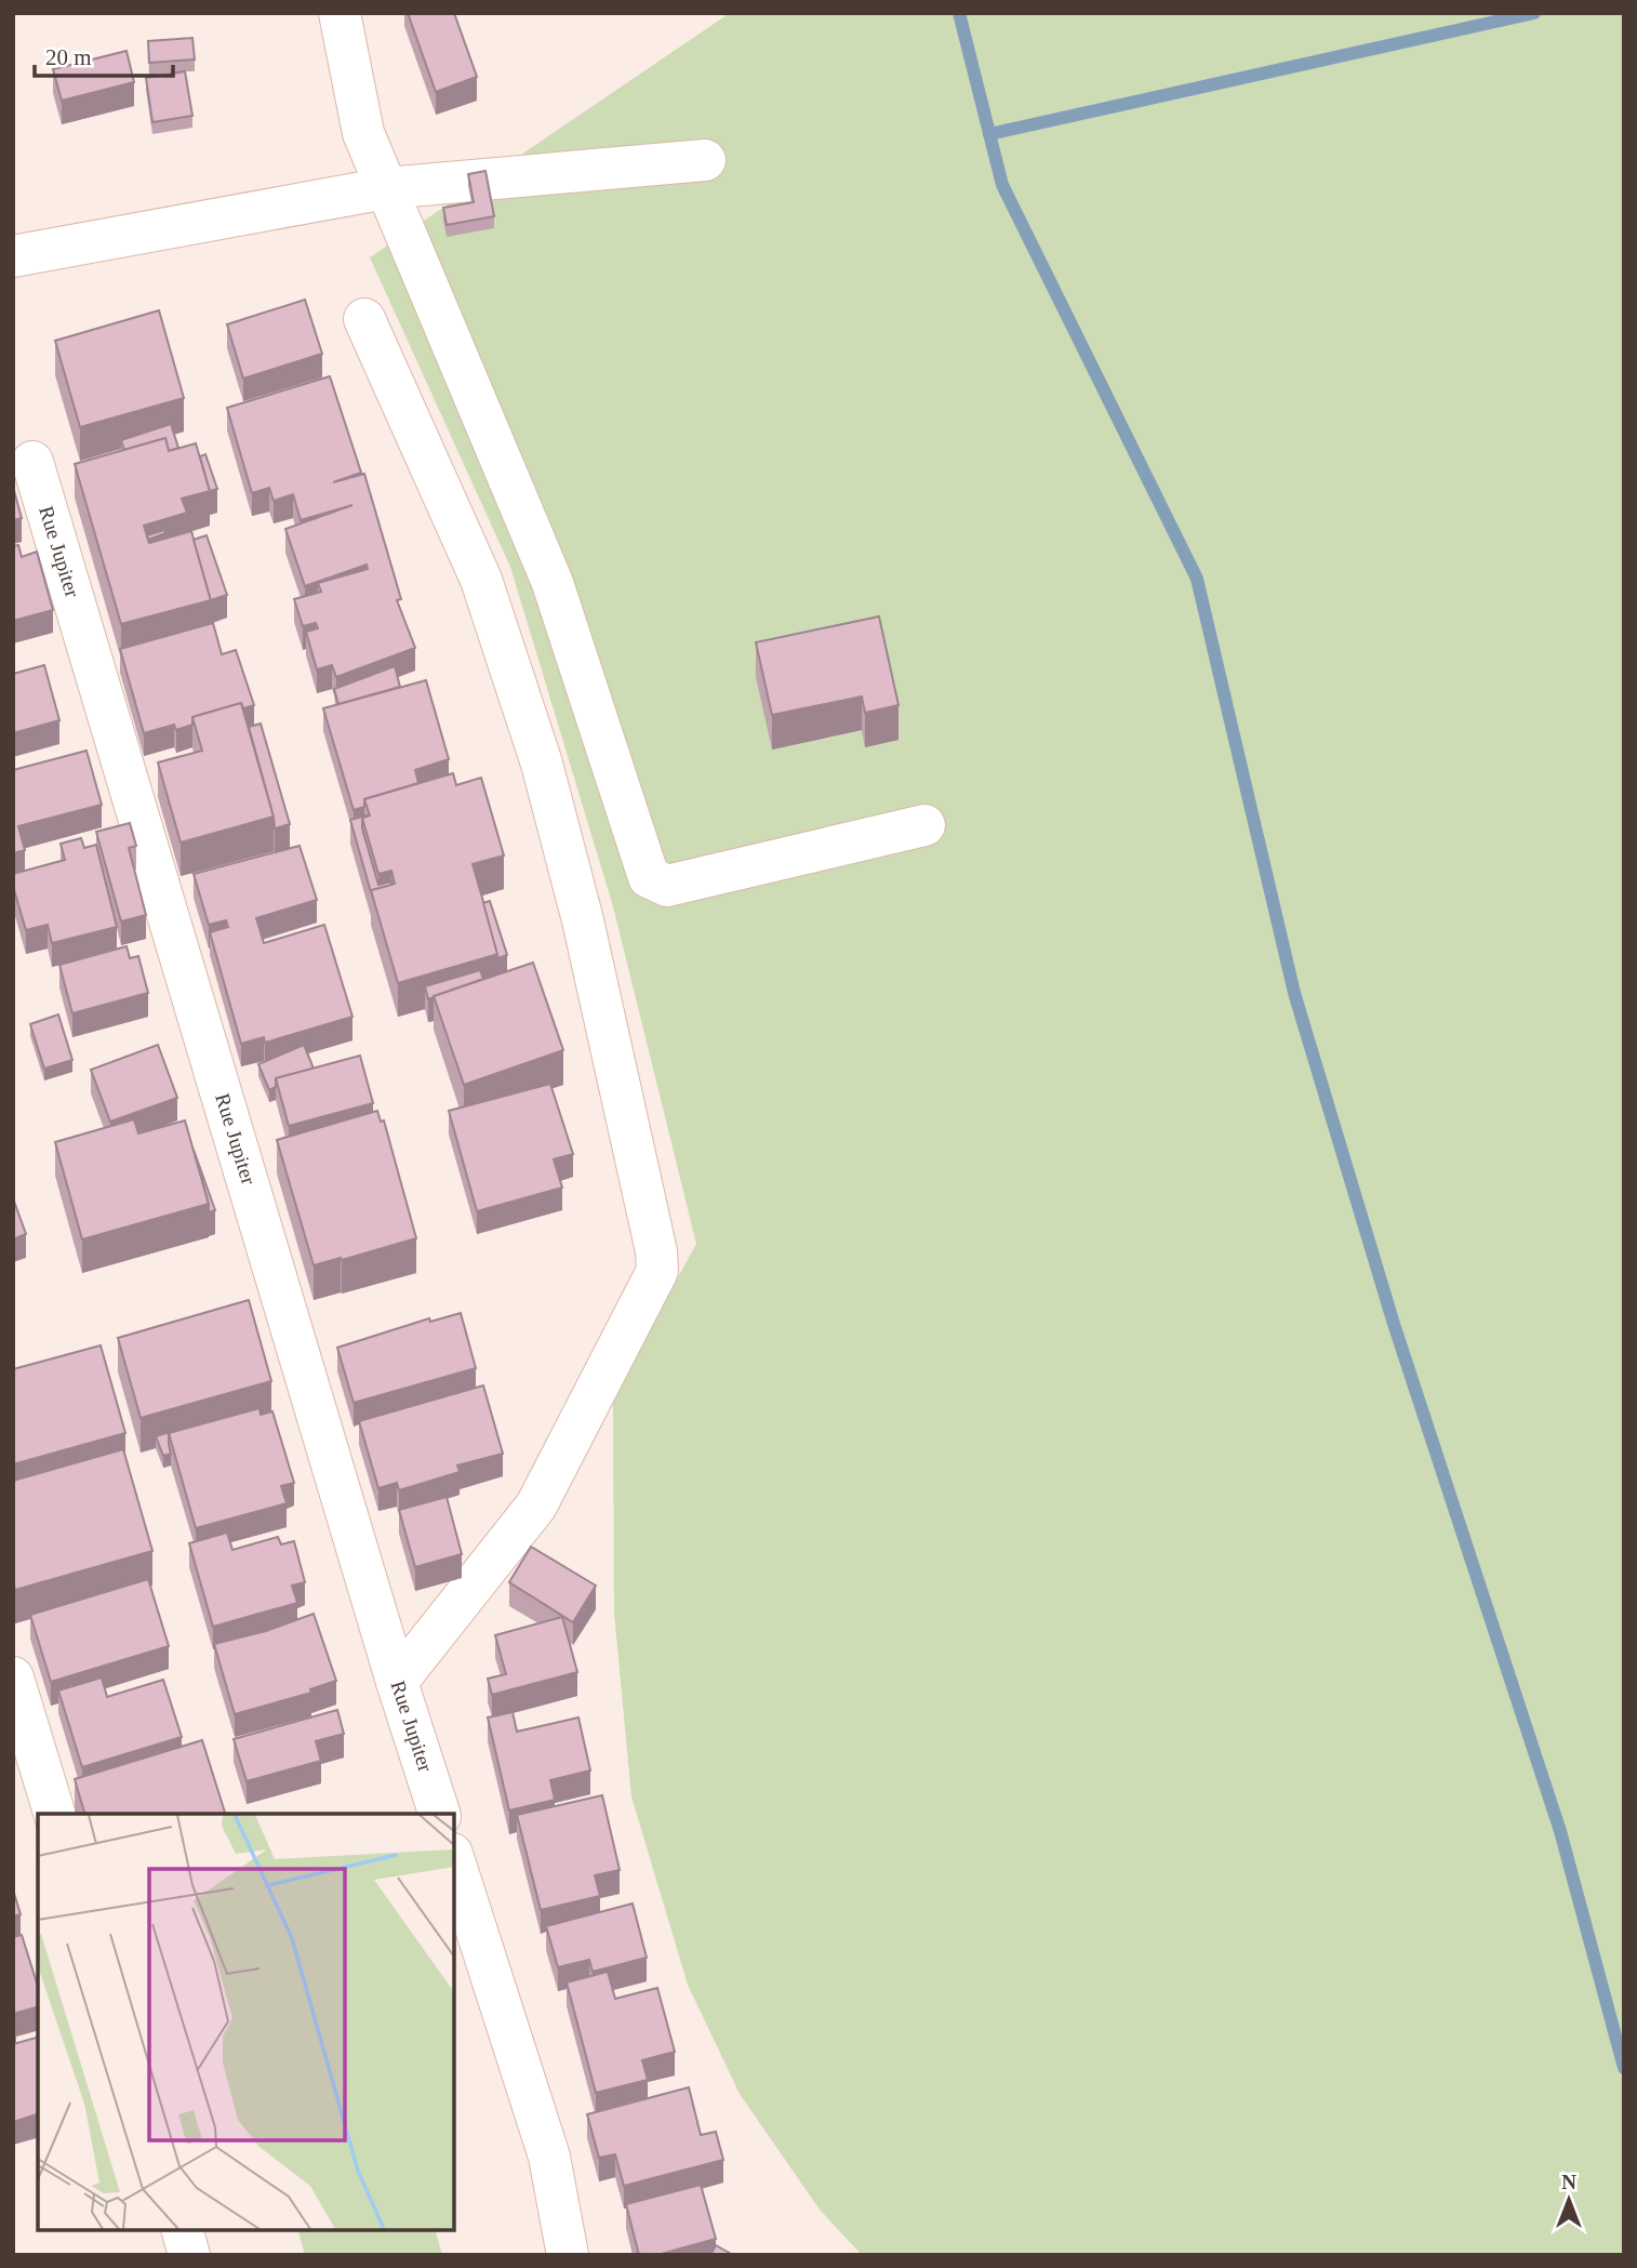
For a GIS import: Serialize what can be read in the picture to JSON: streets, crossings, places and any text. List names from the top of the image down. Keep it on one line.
{"streets":{"street":["Rue Jupiter"]},"scale_bar":"20 m","north":"top"}
